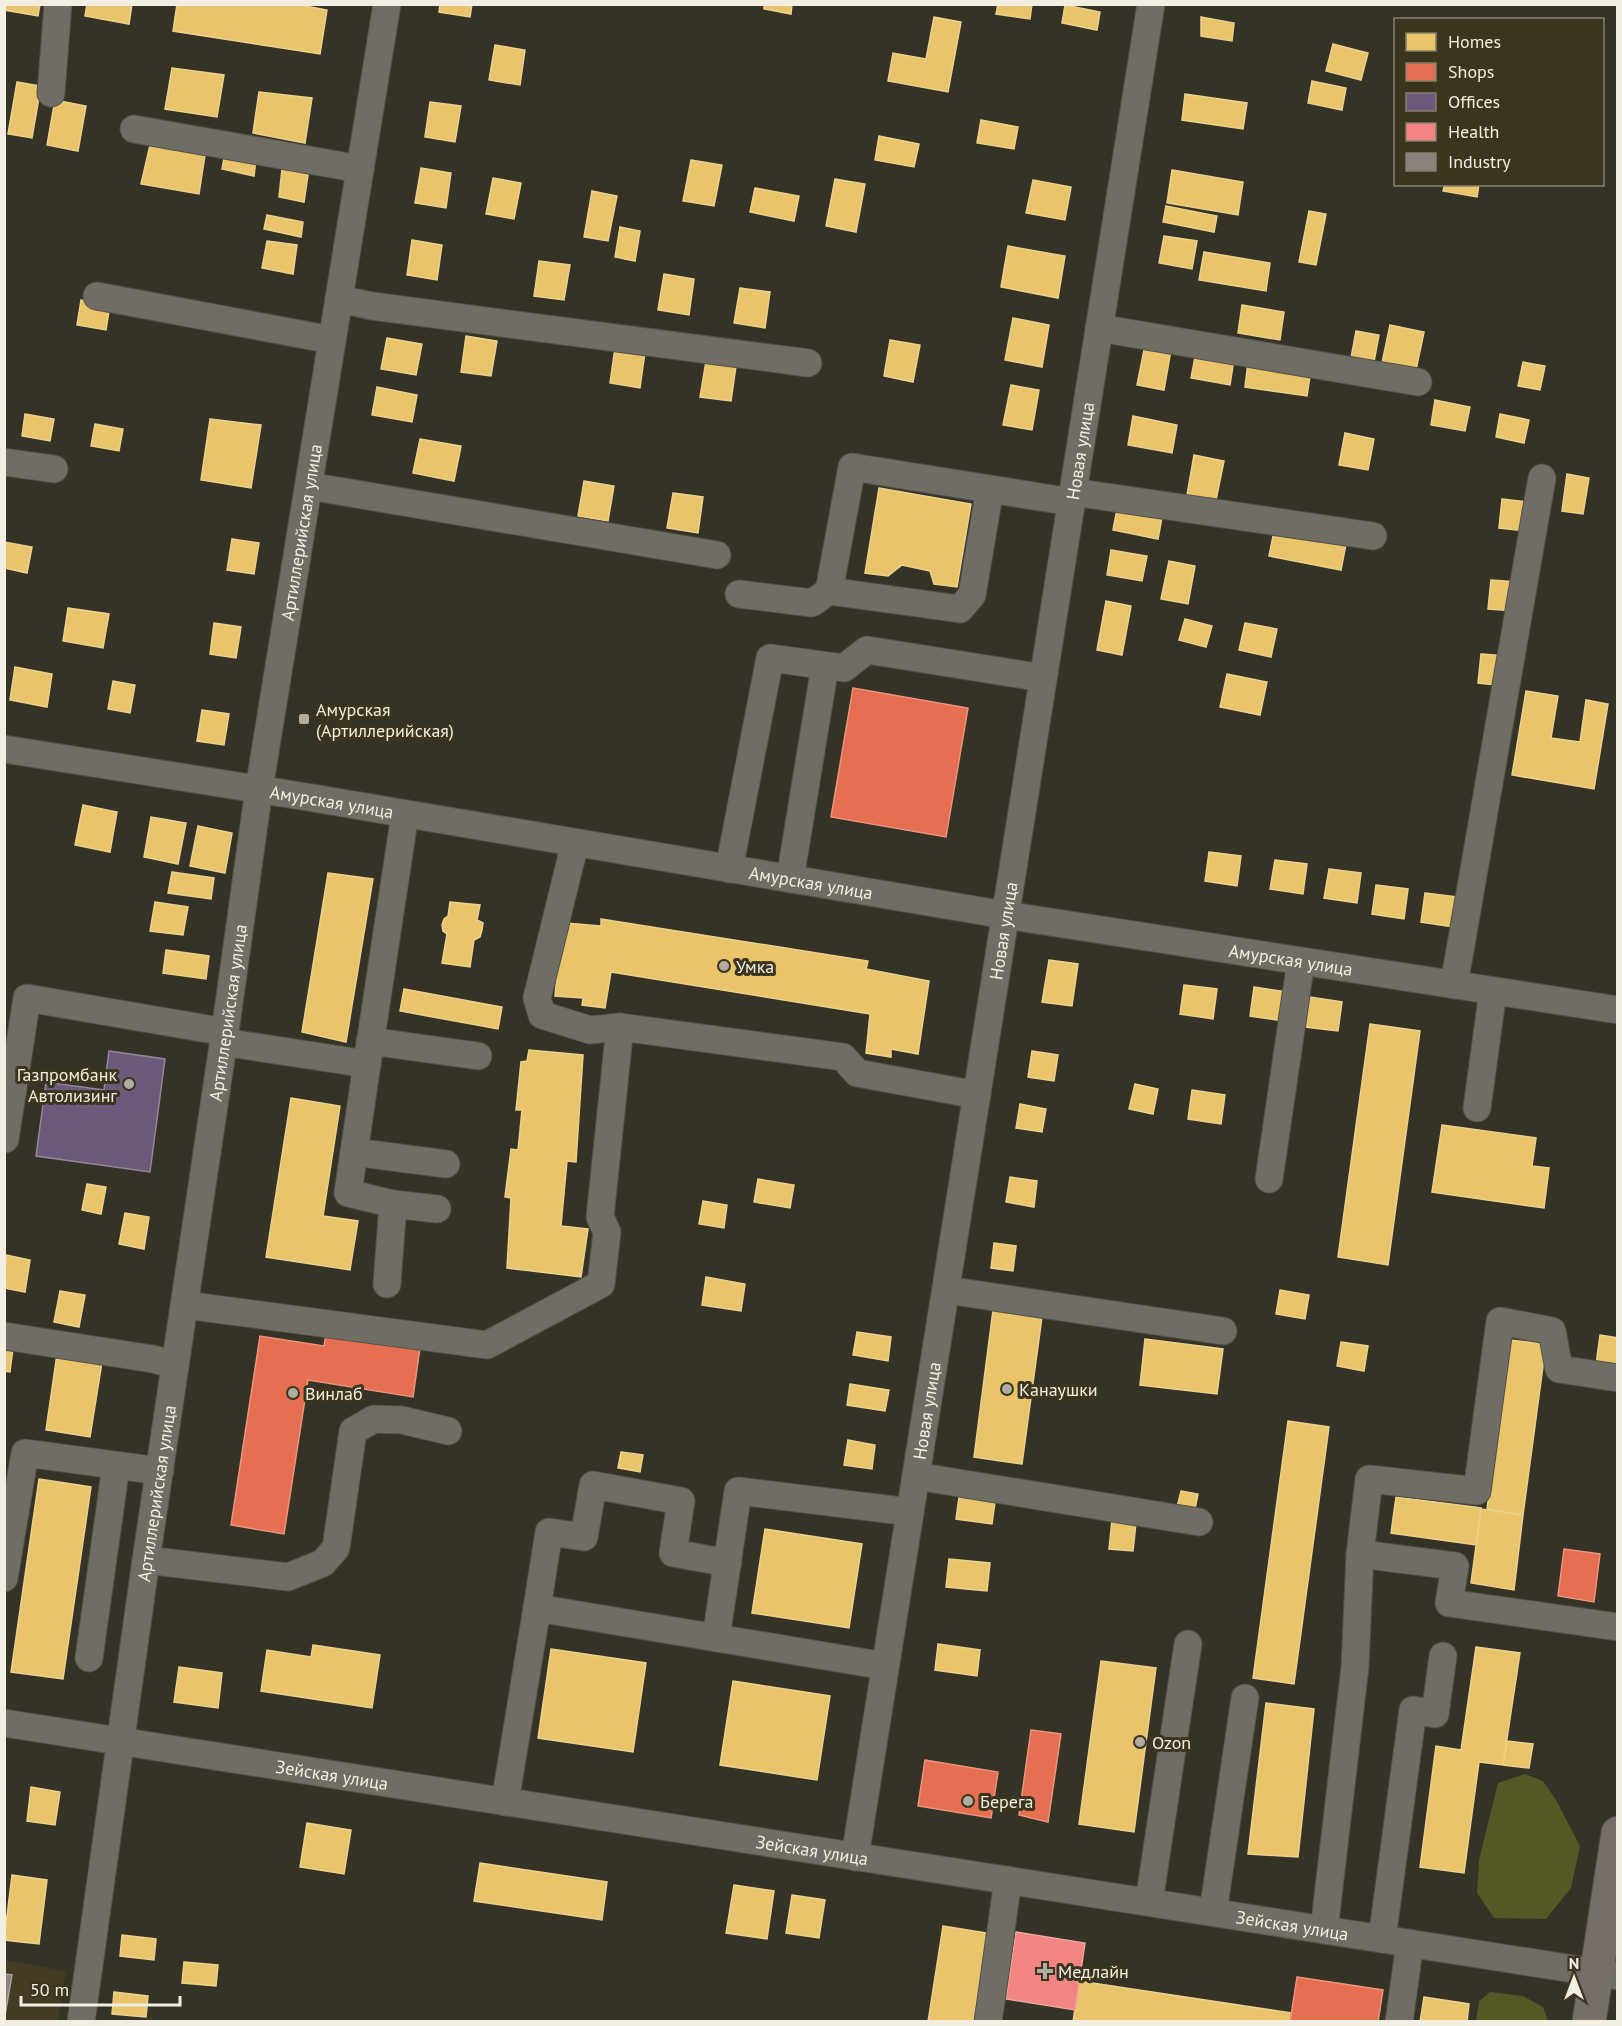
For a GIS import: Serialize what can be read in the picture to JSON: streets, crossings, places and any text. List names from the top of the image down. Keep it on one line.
{"streets":{"street":["Новая улица","Артиллерийская улица","Амурская улица","Зейская улица"]},"crossings":[["Новая улица","Амурская улица"],["Новая улица","Зейская улица"],["Артиллерийская улица","Амурская улица"],["Артиллерийская улица","Зейская улица"]],"places":{"transit":["Амурская (Артиллерийская)"],"other":["Умка","Газпромбанк Автолизинг","Канаушки","Винлаб","Ozon","Берега"],"health":["Медлайн"]},"legend":["Homes","Shops","Offices","Health","Industry"],"scale_bar":"50 m","north":"top"}
